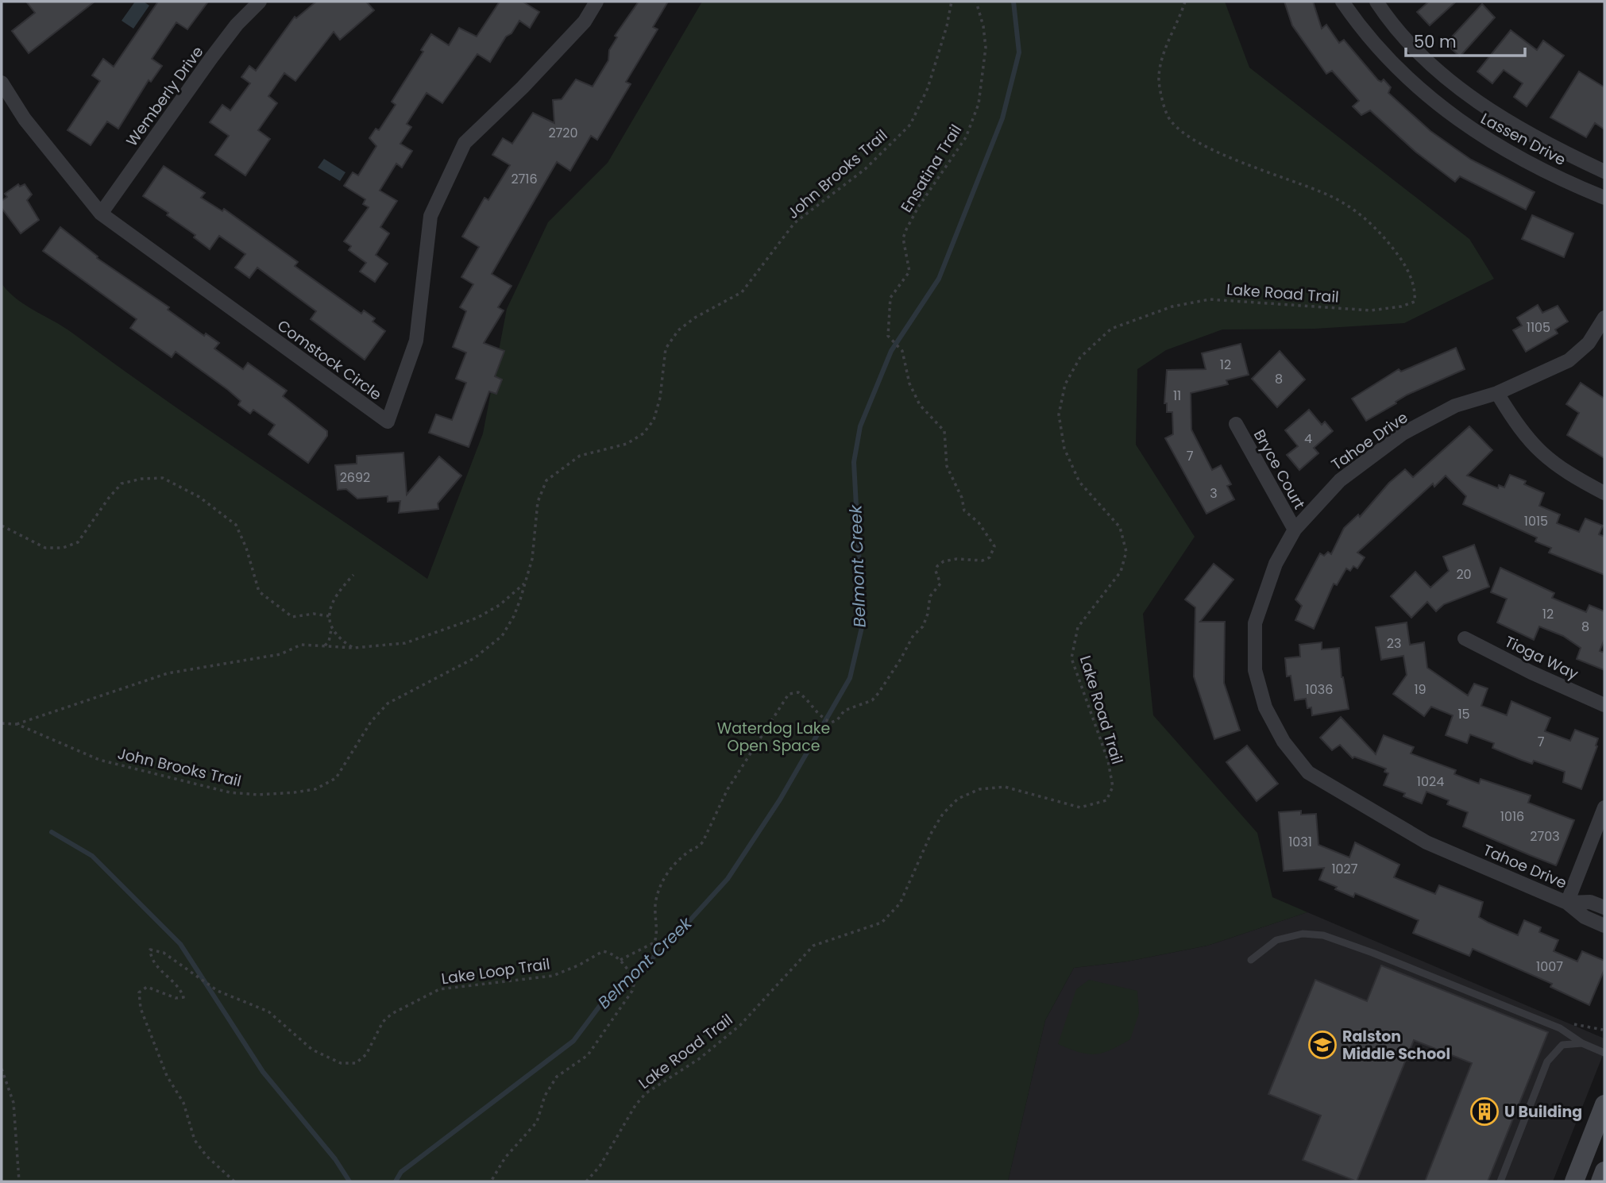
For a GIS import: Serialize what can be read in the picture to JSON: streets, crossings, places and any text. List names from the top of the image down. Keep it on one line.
{"streets":{"street":["Wemberly Drive","Lassen Drive","Comstock Circle","Tahoe Drive","Bryce Court","Tioga Way"],"path":["Ensatina Trail","John Brooks Trail","Lake Road Trail","Lake Loop Trail"]},"crossings":[["Wemberly Drive","Comstock Circle"],["Ensatina Trail","Lake Loop Trail"],["Tahoe Drive","Bryce Court"]],"water":["Belmont Creek"],"parks":["Waterdog Lake Open Space"],"places":{"school or university":["Ralston Middle School"],"building":["U Building"]},"house_numbers":["2720","2716","1105","12","8","11","4","7","2692","3","1015","20","12","8","23","1036","19","15","7","1024","1016","2703","1031","1027","1007"],"scale_bar":"50 m"}
